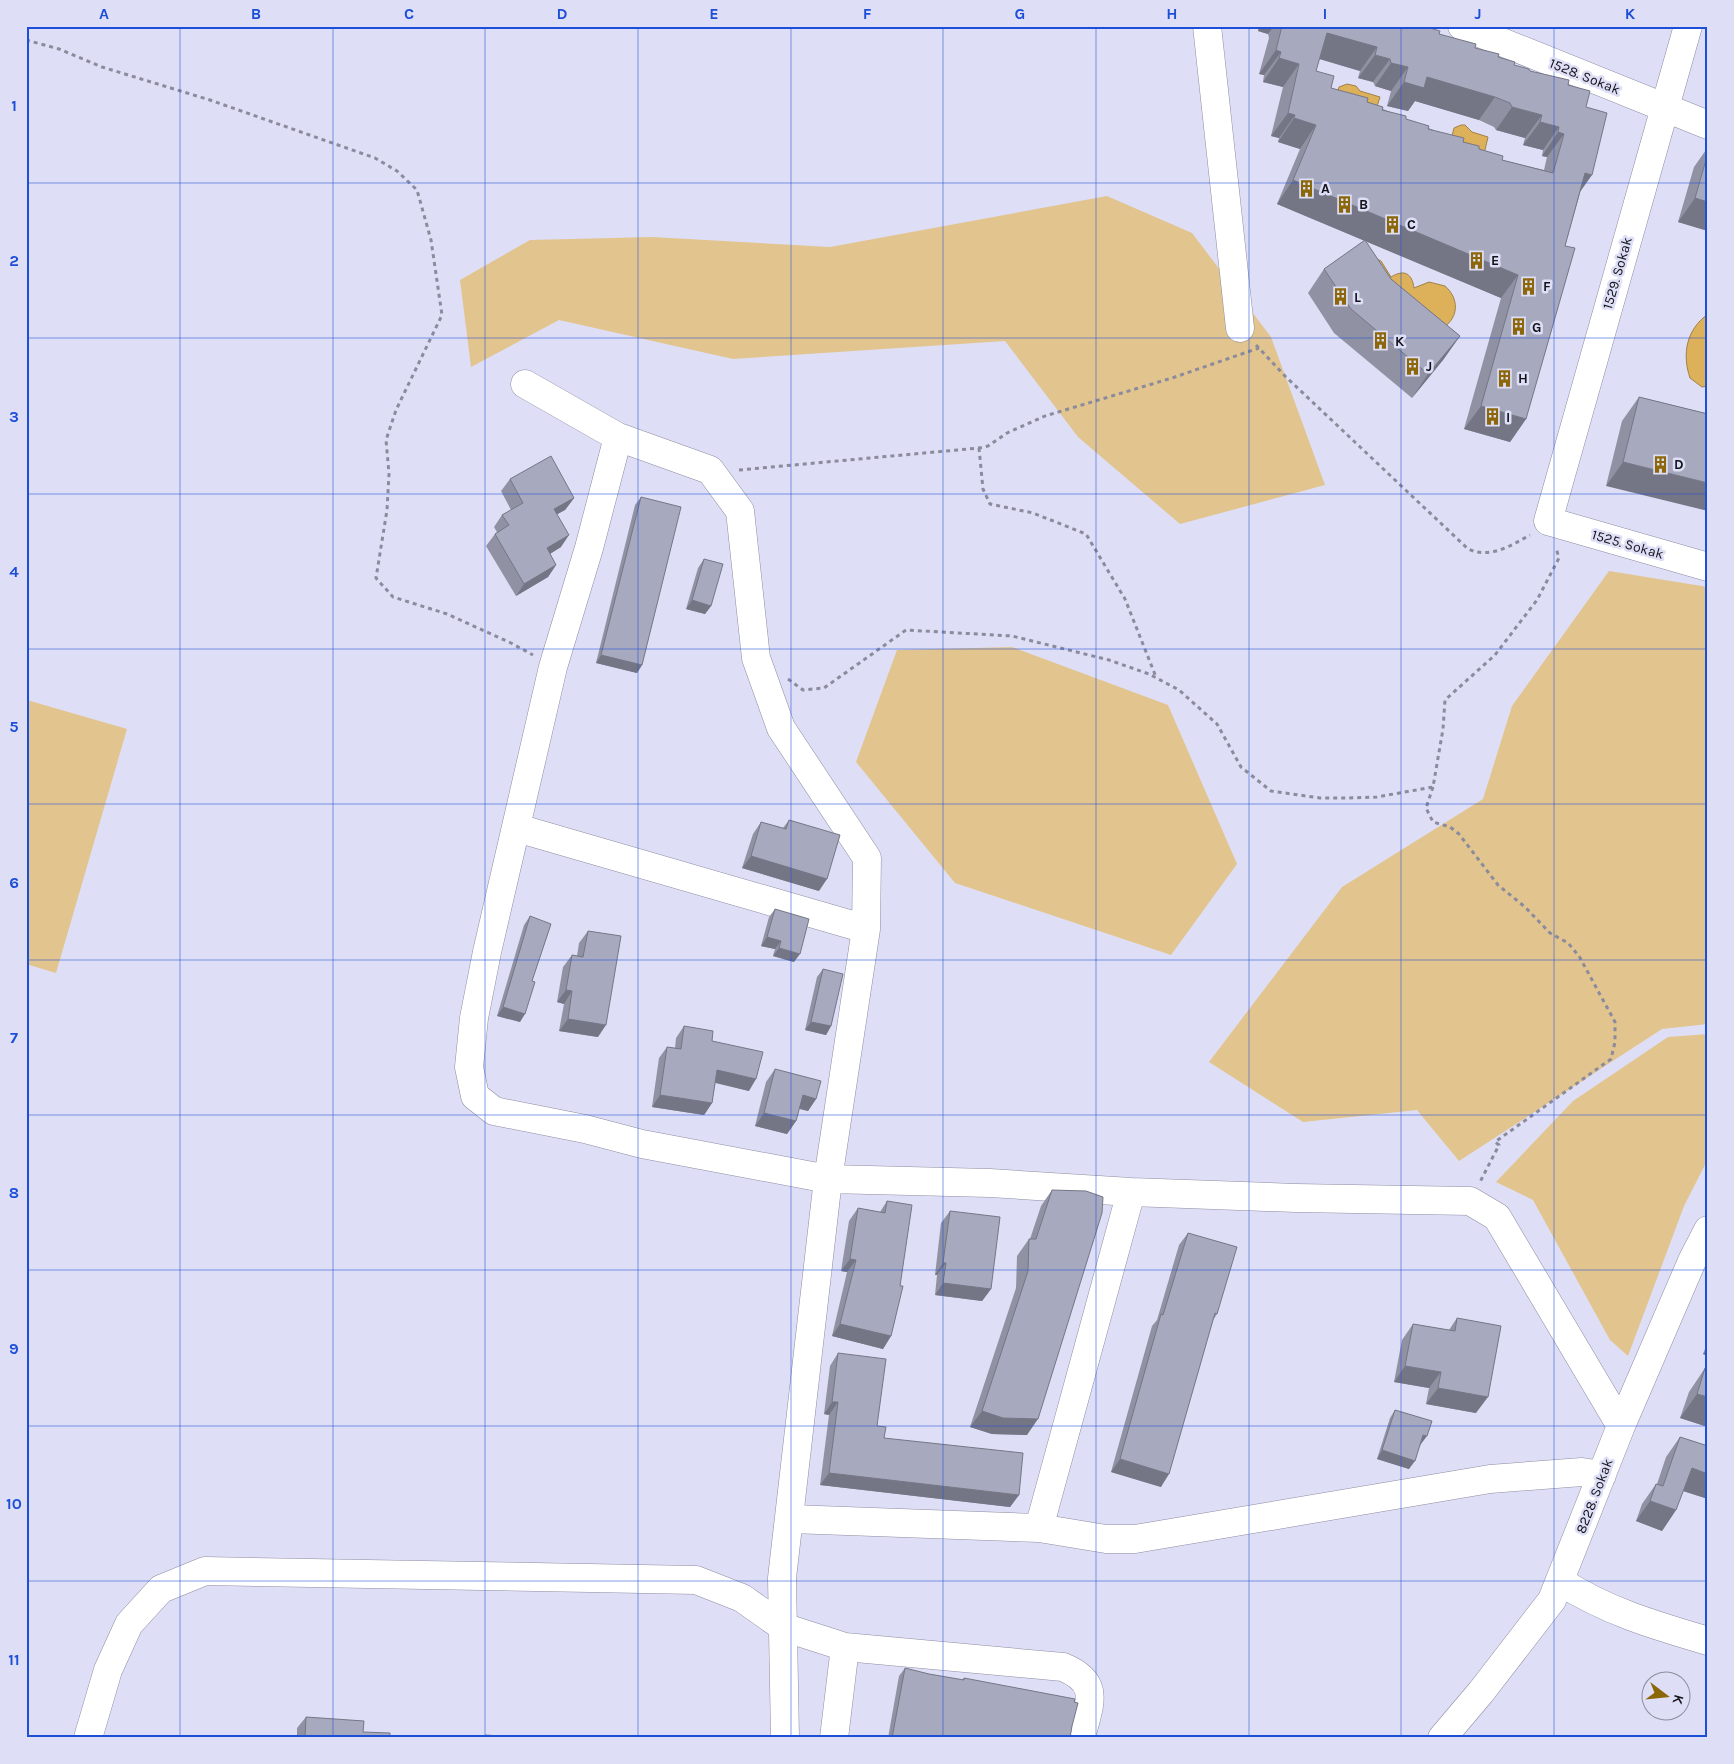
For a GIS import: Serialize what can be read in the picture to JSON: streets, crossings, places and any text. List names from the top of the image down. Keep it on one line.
{"streets":{"street":["1528. Sokak","1529. Sokak","1525. Sokak","8228. Sokak"]},"crossings":[["1528. Sokak","1529. Sokak"],["1529. Sokak","1525. Sokak"]],"places":{"building":["A","B","C","E","F","L","G","K","J","H","I","D"]},"north":"right","grid":{"columns":["A","B","C","D","E","F","G","H","I","J","K"],"rows":["1","2","3","4","5","6","7","8","9","10","11"]}}
